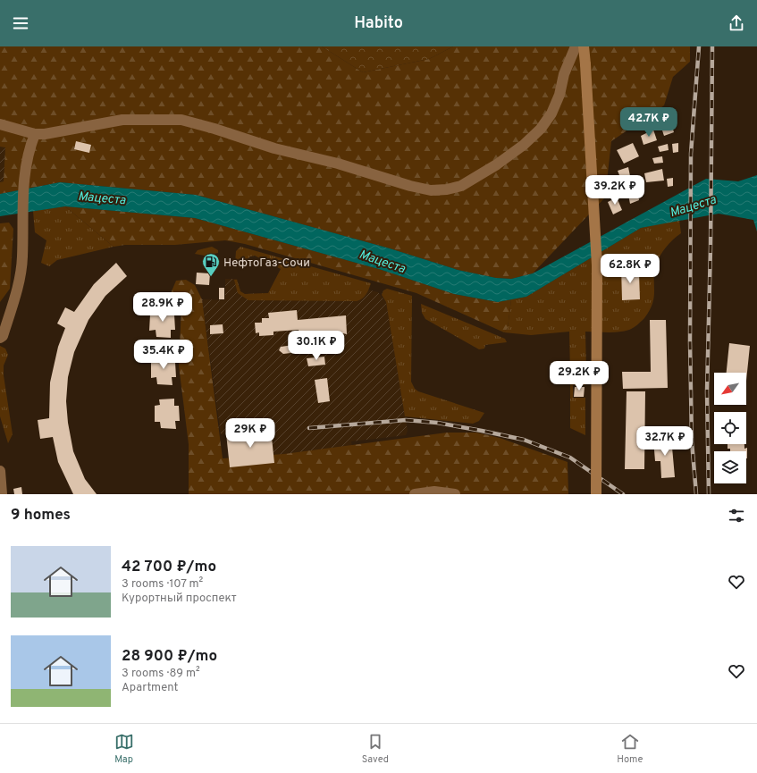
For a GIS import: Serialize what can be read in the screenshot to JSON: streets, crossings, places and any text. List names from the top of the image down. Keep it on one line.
{"water":["Мацеста"],"places":{"fuel station":["НефтоГаз-Сочи"]},"north":"bottom left","page":{"header":"Habito","price":["42.7K ₽","39.2K ₽","62.8K ₽","28.9K ₽","30.1K ₽","35.4K ₽","29.2K ₽","29K ₽","32.7K ₽"],"heading":"9 homes","list":[{"name":"42 700 ₽/mo","note":"3 rooms · 107 m² · Курортный проспект"},{"name":"28 900 ₽/mo","note":"3 rooms · 89 m² · Apartment"}],"tabs":["Map","Saved","Home"]}}
